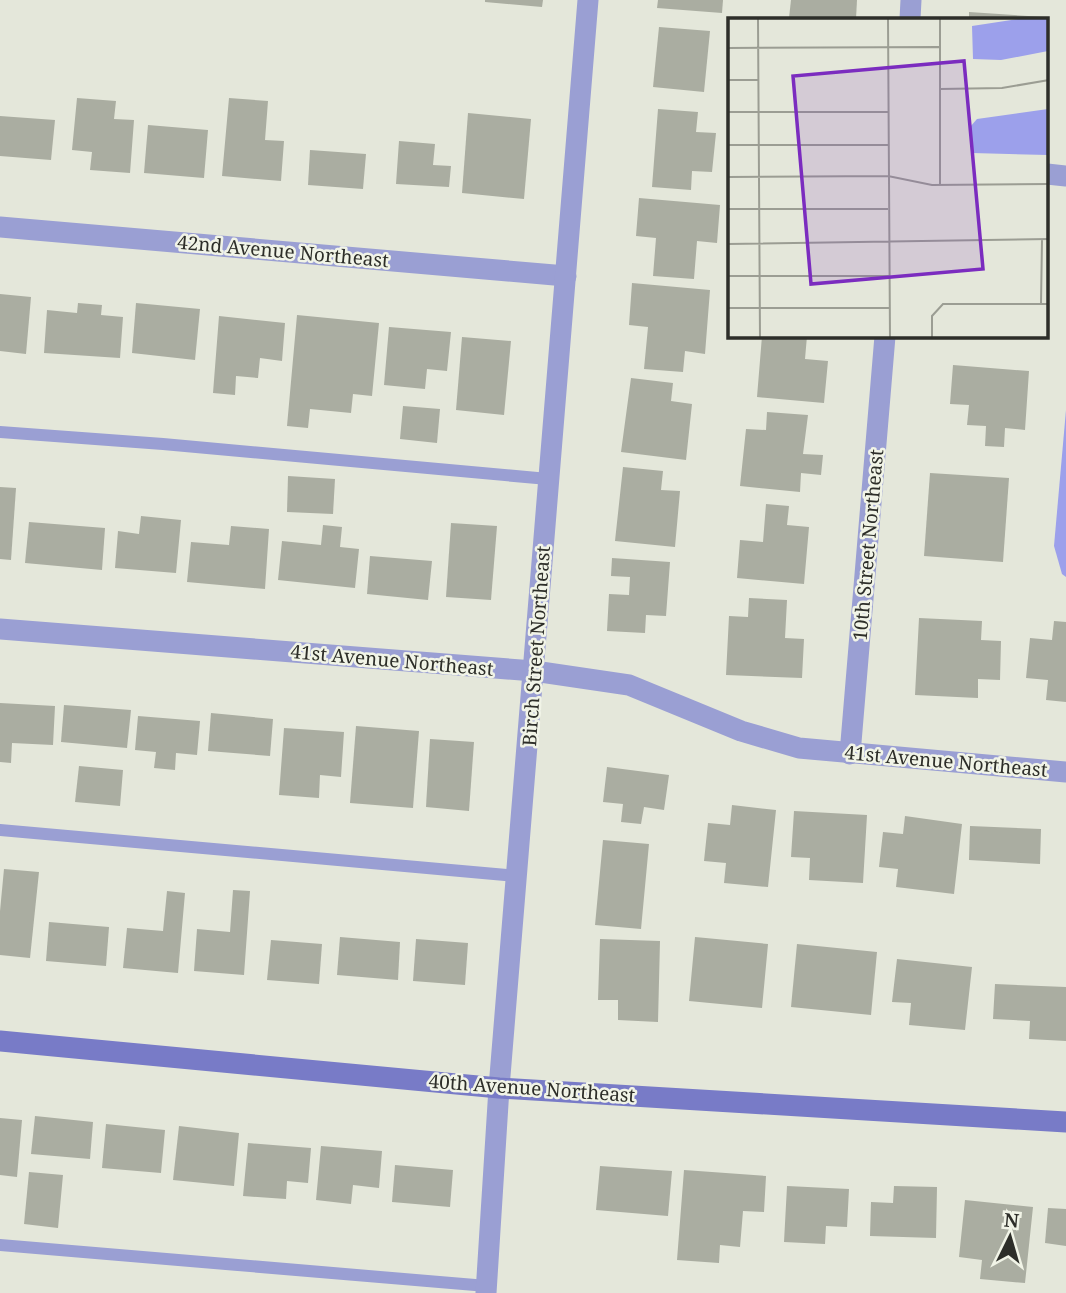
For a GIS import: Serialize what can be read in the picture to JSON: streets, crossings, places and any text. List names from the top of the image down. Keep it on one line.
{"streets":{"street":["42nd Avenue Northeast","10th Street Northeast","Birch Street Northeast","41st Avenue Northeast","40th Avenue Northeast"]},"crossings":[["42nd Avenue Northeast","Birch Street Northeast"],["10th Street Northeast","41st Avenue Northeast"],["Birch Street Northeast","41st Avenue Northeast"],["Birch Street Northeast","40th Avenue Northeast"]],"north":"top"}
